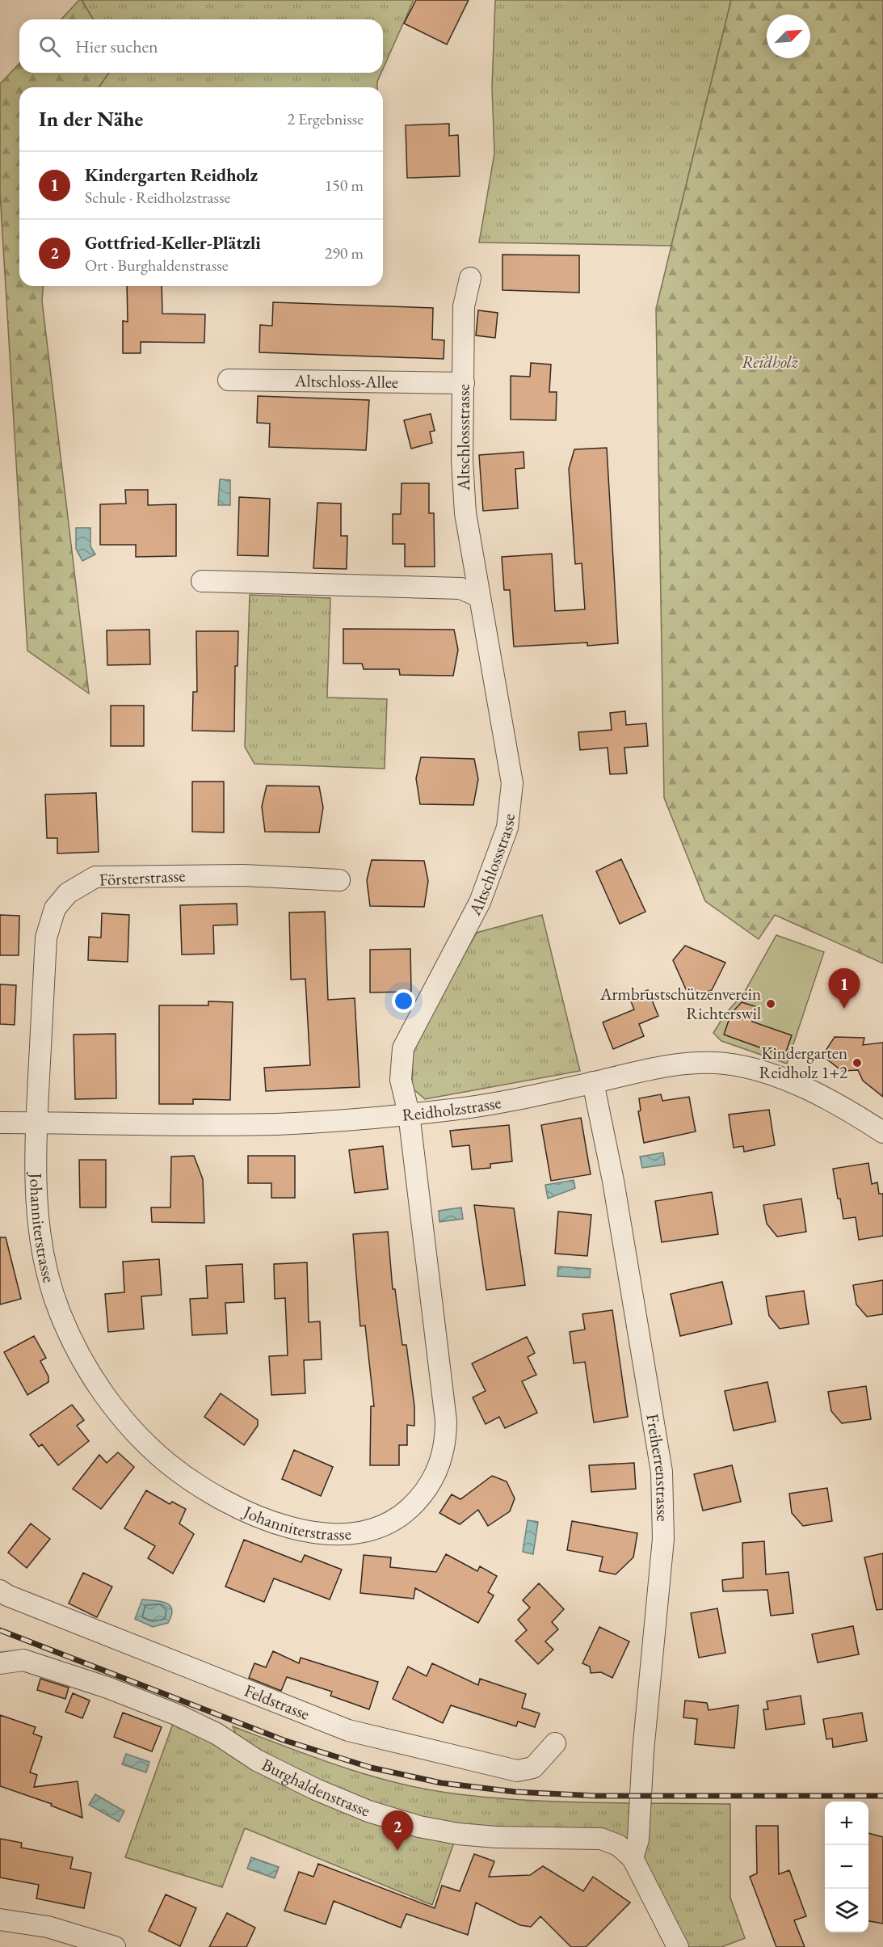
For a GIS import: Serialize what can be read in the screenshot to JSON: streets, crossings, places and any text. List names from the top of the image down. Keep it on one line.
{"streets":{"street":["Altschloss-Allee","Altschlossstrasse","Försterstrasse","Reidholzstrasse","Johanniterstrasse","Freiherrenstrasse","Feldstrasse","Burghaldenstrasse"]},"crossings":[["Altschloss-Allee","Altschlossstrasse"],["Altschlossstrasse","Reidholzstrasse"],["Altschlossstrasse","Johanniterstrasse"],["Försterstrasse","Reidholzstrasse"],["Försterstrasse","Johanniterstrasse"],["Reidholzstrasse","Johanniterstrasse"],["Reidholzstrasse","Freiherrenstrasse"],["Freiherrenstrasse","Burghaldenstrasse"]],"parks":["Reidholz"],"places":["Armbrustschützenverein Richterswil","Kindergarten Reidholz 1+2"],"north":"top right","page":{"search":"Hier suchen","heading":["In der Nähe","2 Ergebnisse"],"list":[{"mark":"1","name":"Kindergarten Reidholz","note":"Schule · Reidholzstrasse","value":"150 m"},{"mark":"2","name":"Gottfried-Keller-Plätzli","note":"Ort · Burghaldenstrasse","value":"290 m"}],"pins":["1","2"],"map_buttons":["+","−"]}}
